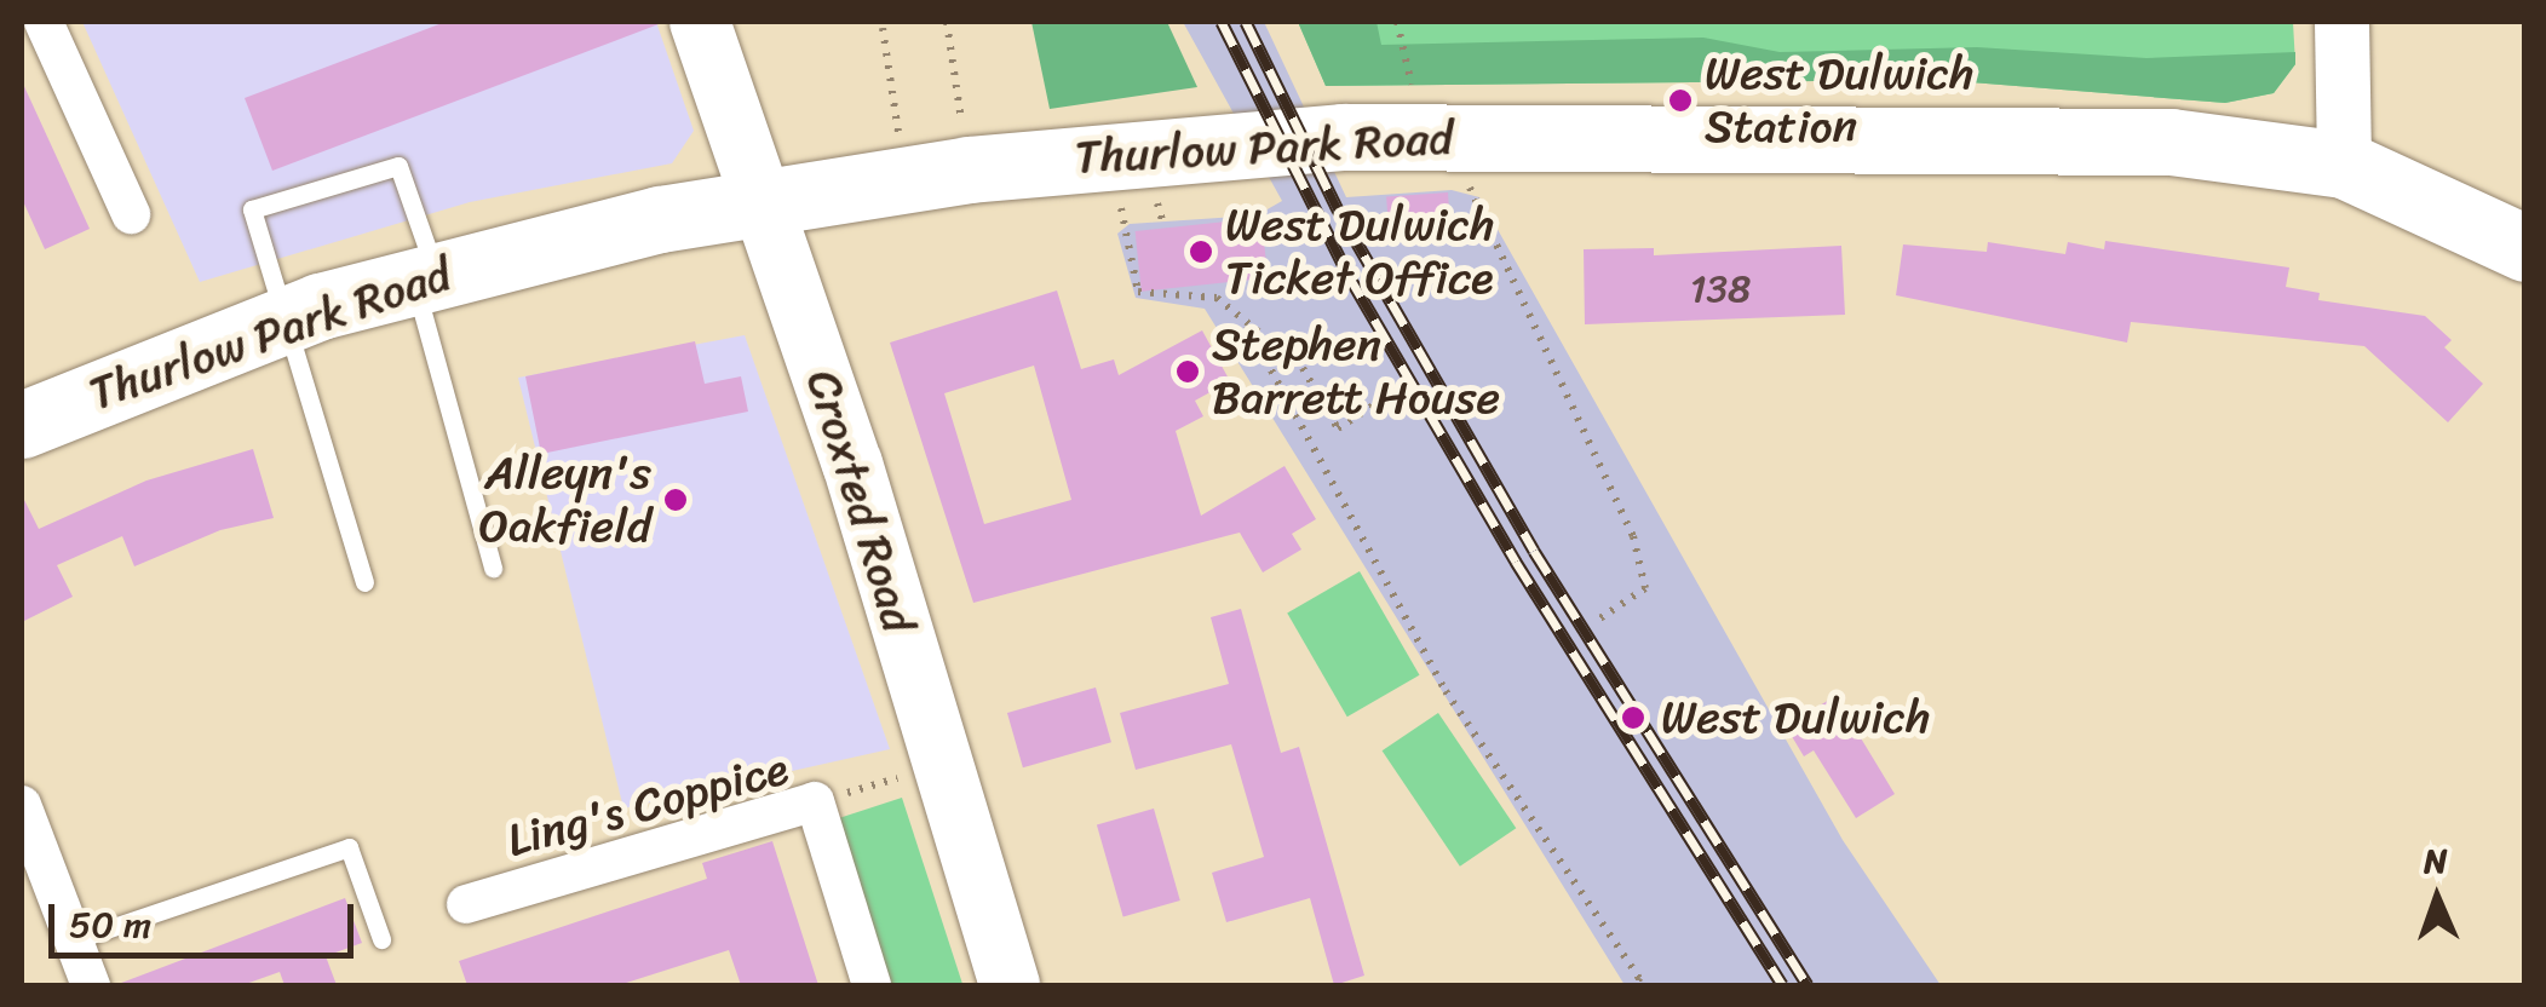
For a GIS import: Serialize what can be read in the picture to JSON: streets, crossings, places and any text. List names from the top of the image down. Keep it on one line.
{"streets":{"highway":["Thurlow Park Road"],"main road":["Croxted Road"],"street":["Ling's Coppice"]},"crossings":[["Thurlow Park Road","Croxted Road"]],"places":["West Dulwich Station","West Dulwich Ticket Office","Stephen Barrett House","Alleyn's Oakfield","West Dulwich"],"house_numbers":["138"],"scale_bar":"50 m","north":"top"}
